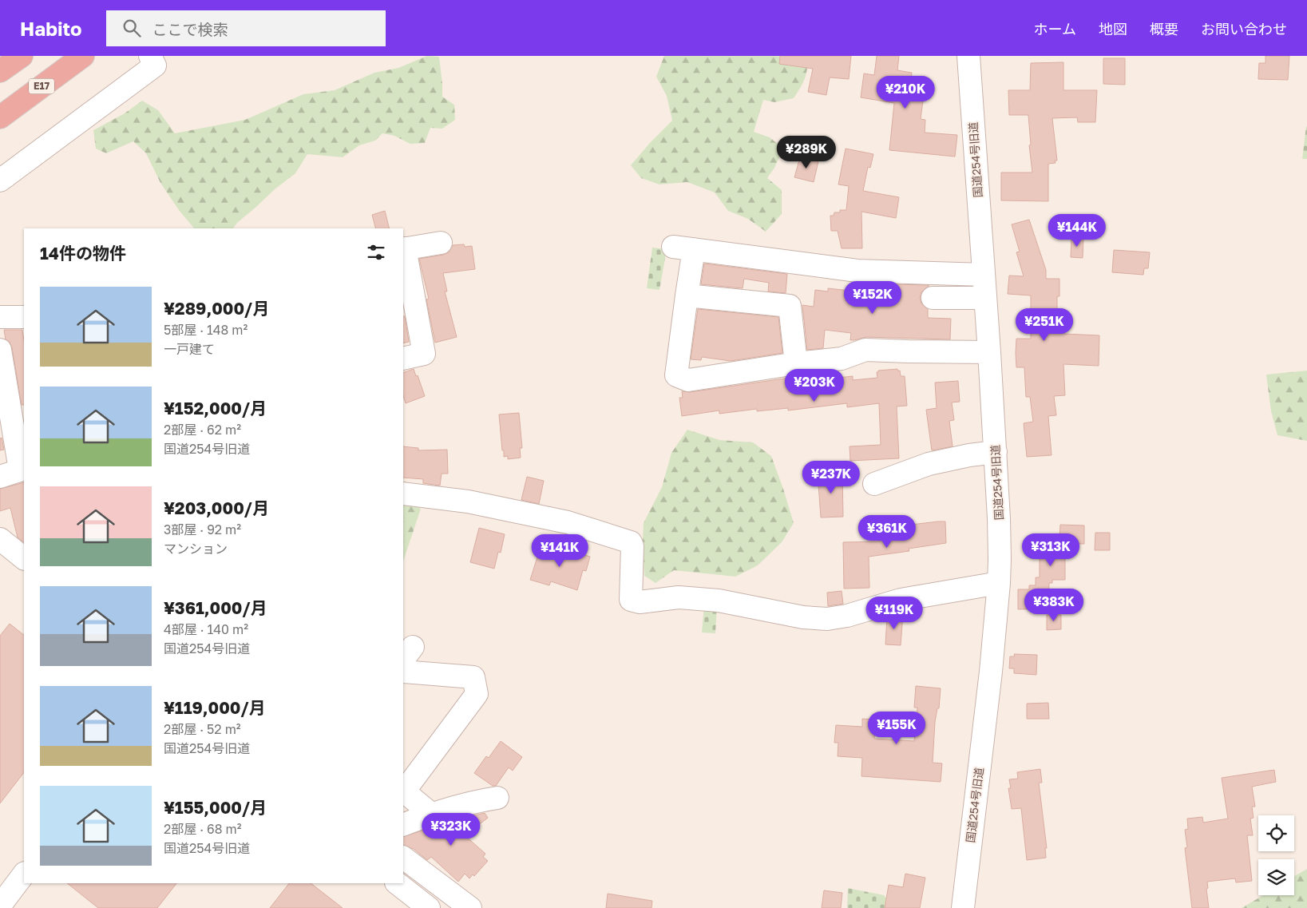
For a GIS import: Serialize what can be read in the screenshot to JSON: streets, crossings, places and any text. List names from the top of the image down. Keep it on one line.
{"streets":{"highway":["E17"],"street":["国道254号旧道"]},"page":{"header":"Habito","search":"ここで検索","nav":["ホーム","地図","概要","お問い合わせ"],"price":["¥210K","¥289K","¥144K","¥152K","¥251K","¥203K","¥237K","¥361K","¥313K","¥141K","¥383K","¥119K","¥155K","¥323K"],"heading":"14件の物件","list":[{"name":"¥289,000/月","note":"5部屋 · 148 m² · 一戸建て"},{"name":"¥152,000/月","note":"2部屋 · 62 m² · 国道254号旧道"},{"name":"¥203,000/月","note":"3部屋 · 92 m² · マンション"},{"name":"¥361,000/月","note":"4部屋 · 140 m² · 国道254号旧道"},{"name":"¥119,000/月","note":"2部屋 · 52 m² · 国道254号旧道"},{"name":"¥155,000/月","note":"2部屋 · 68 m² · 国道254号旧道"}]}}
